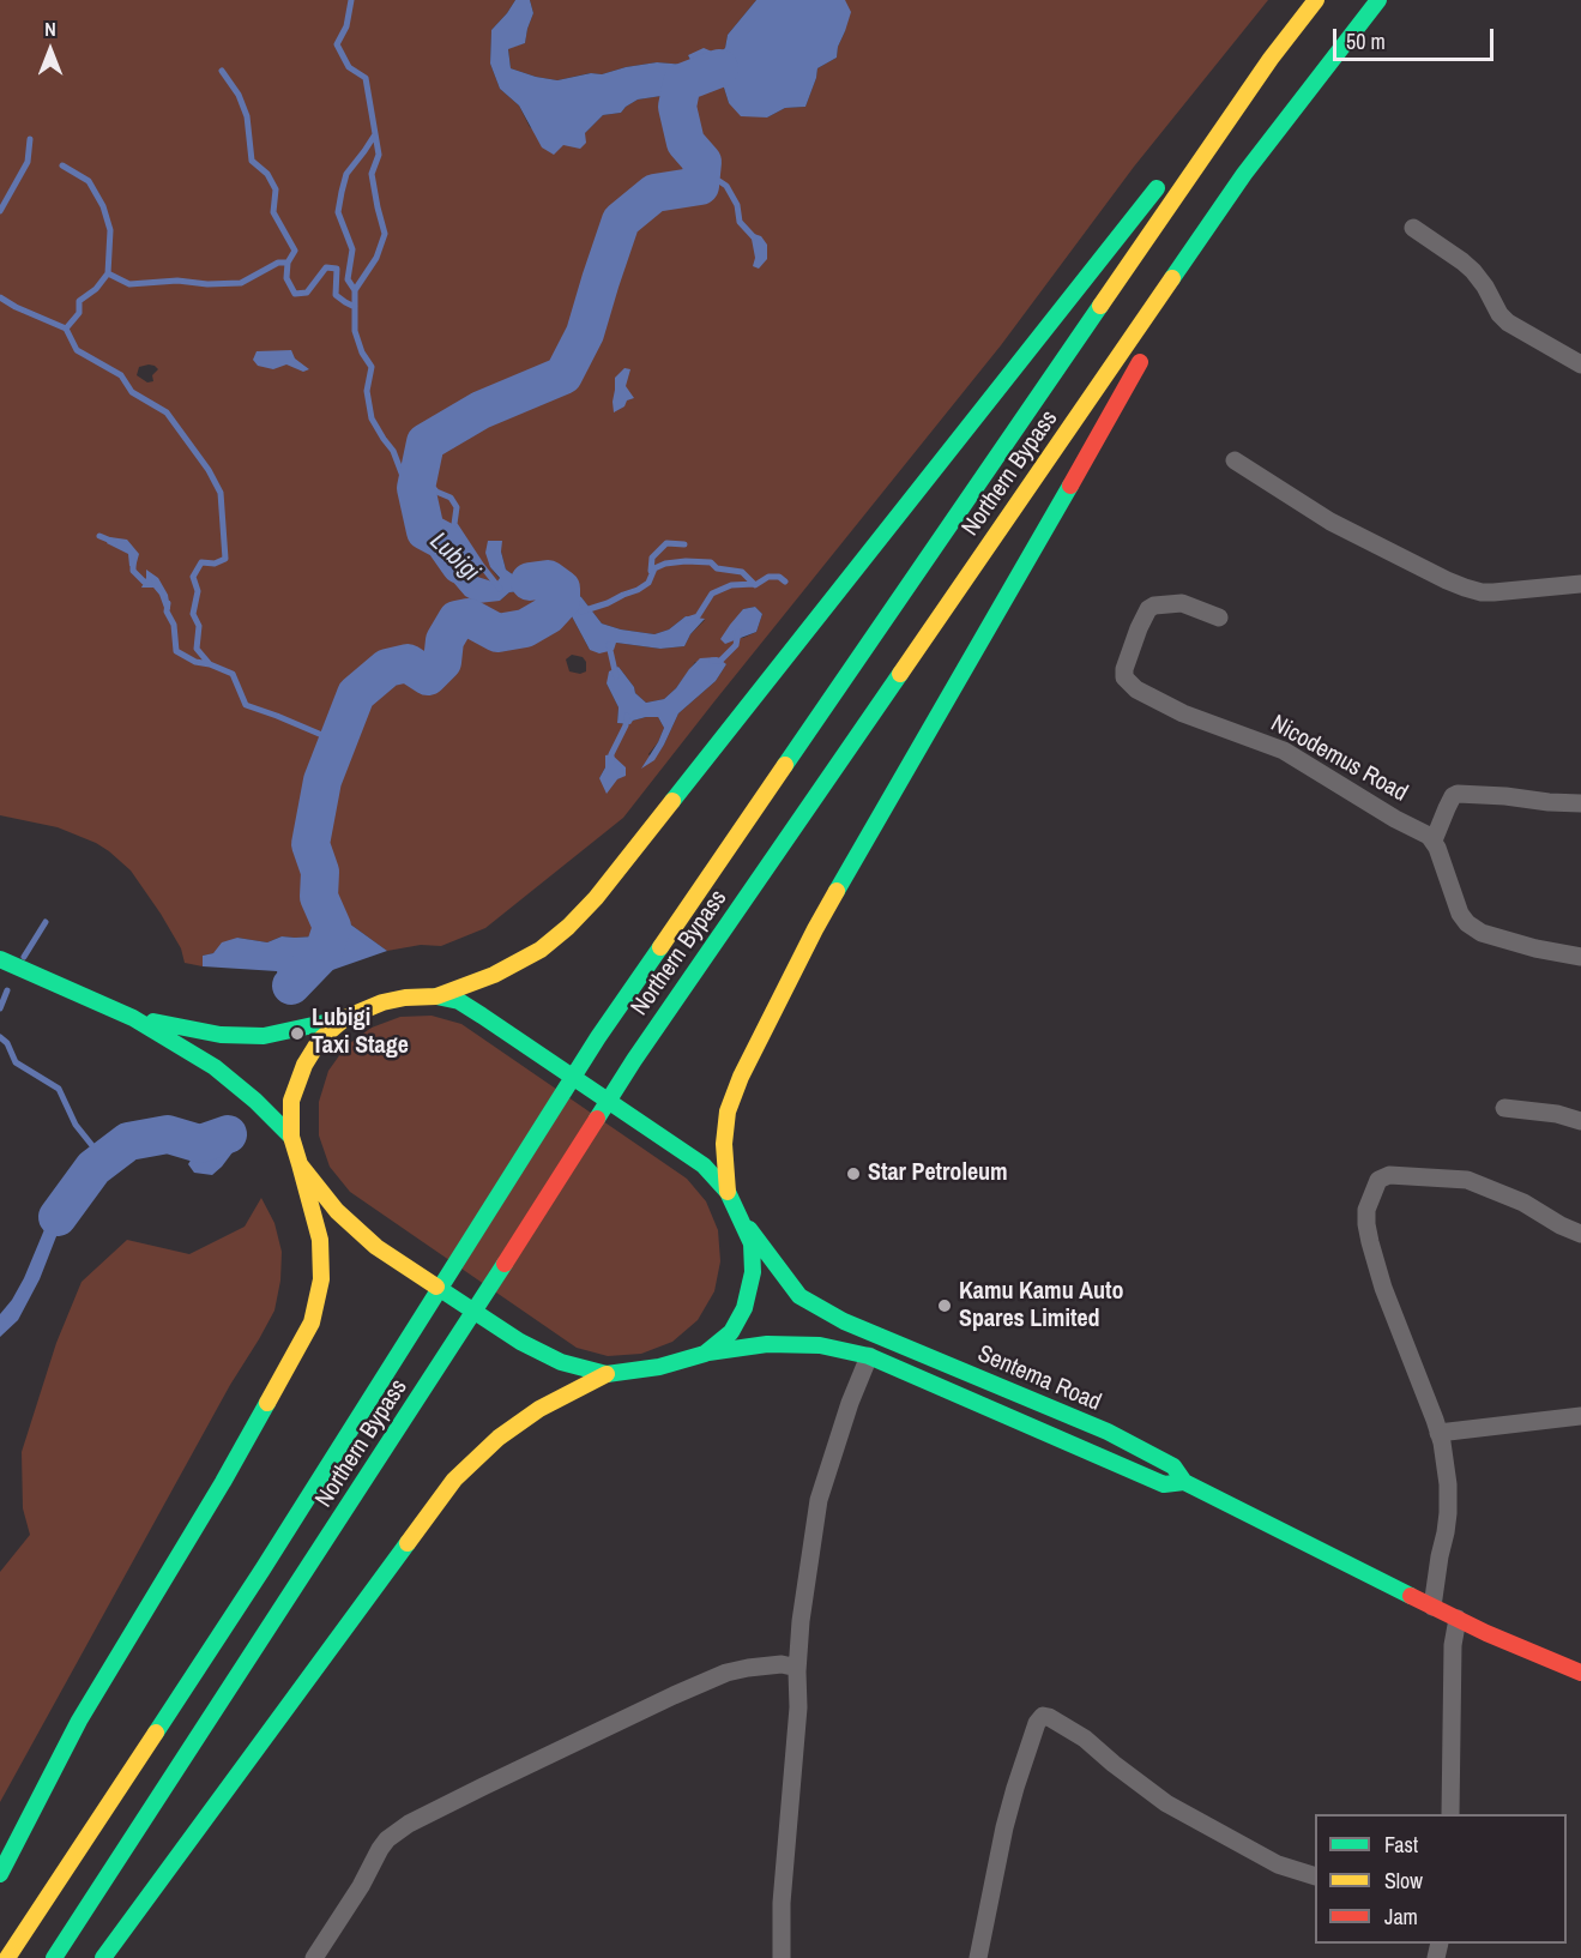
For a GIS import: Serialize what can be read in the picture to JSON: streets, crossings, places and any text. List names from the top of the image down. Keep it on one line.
{"streets":{"main road":["Northern Bypass","Sentema Road"],"street":["Nicodemus Road"]},"water":["Lubigi"],"places":["Lubigi Taxi Stage","Star Petroleum","Kamu Kamu Auto Spares Limited"],"legend":["Fast","Slow","Jam"],"scale_bar":"50 m","north":"top"}
